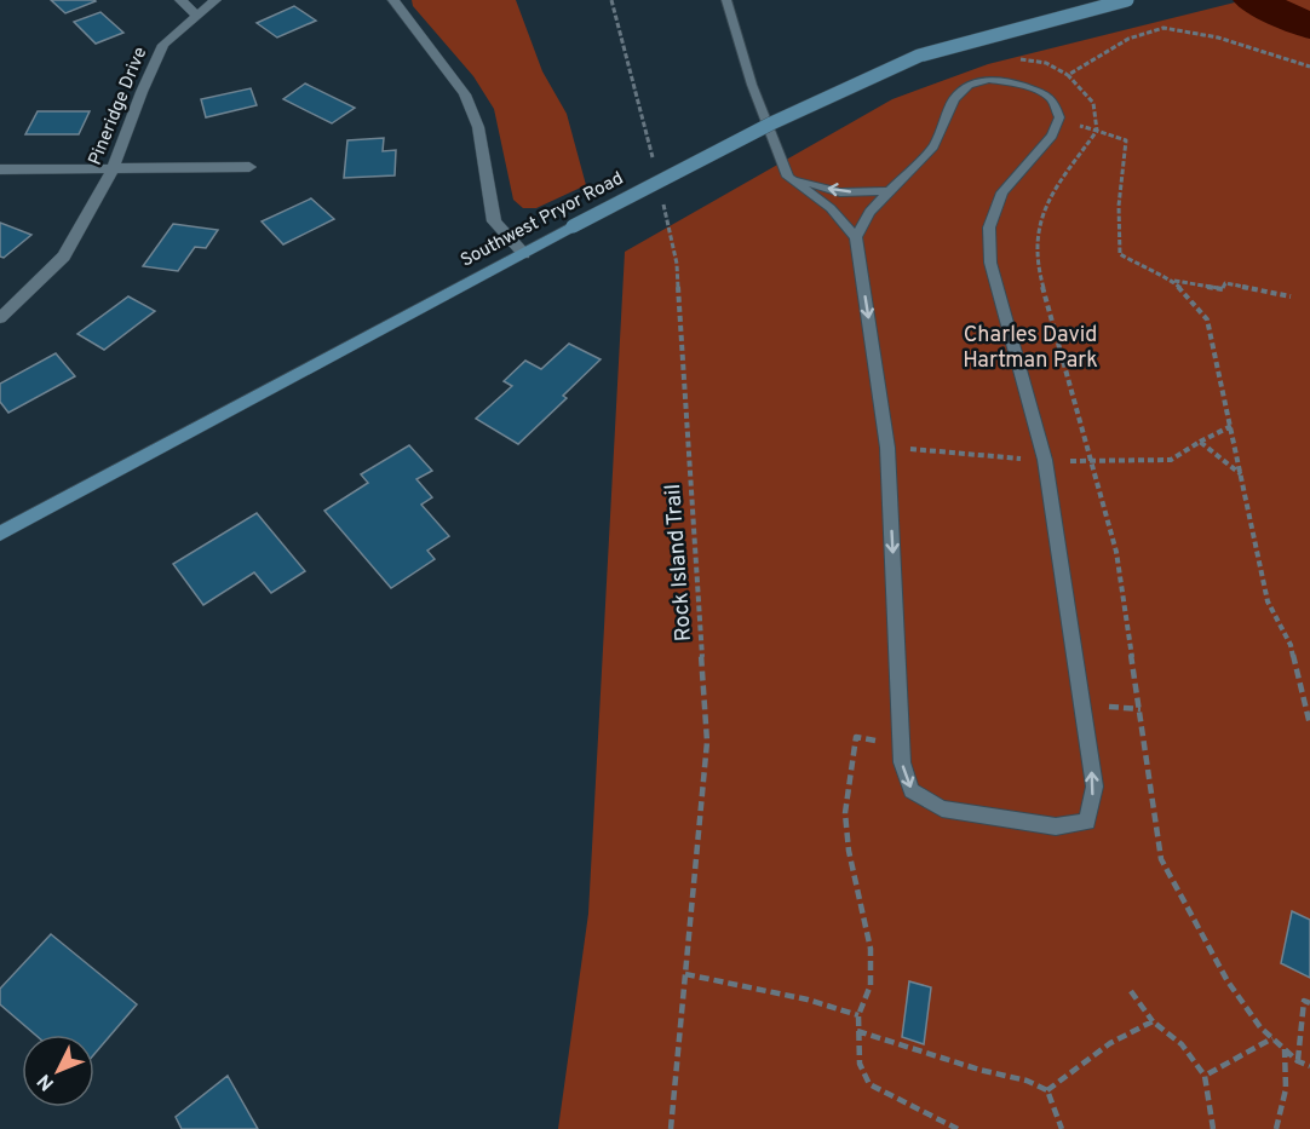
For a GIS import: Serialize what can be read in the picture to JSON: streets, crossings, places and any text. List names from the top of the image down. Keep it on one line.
{"streets":{"main road":["Southwest Pryor Road"],"street":["Pineridge Drive"],"path":["Rock Island Trail"]},"parks":["Charles David Hartman Park"],"north":"bottom left"}
